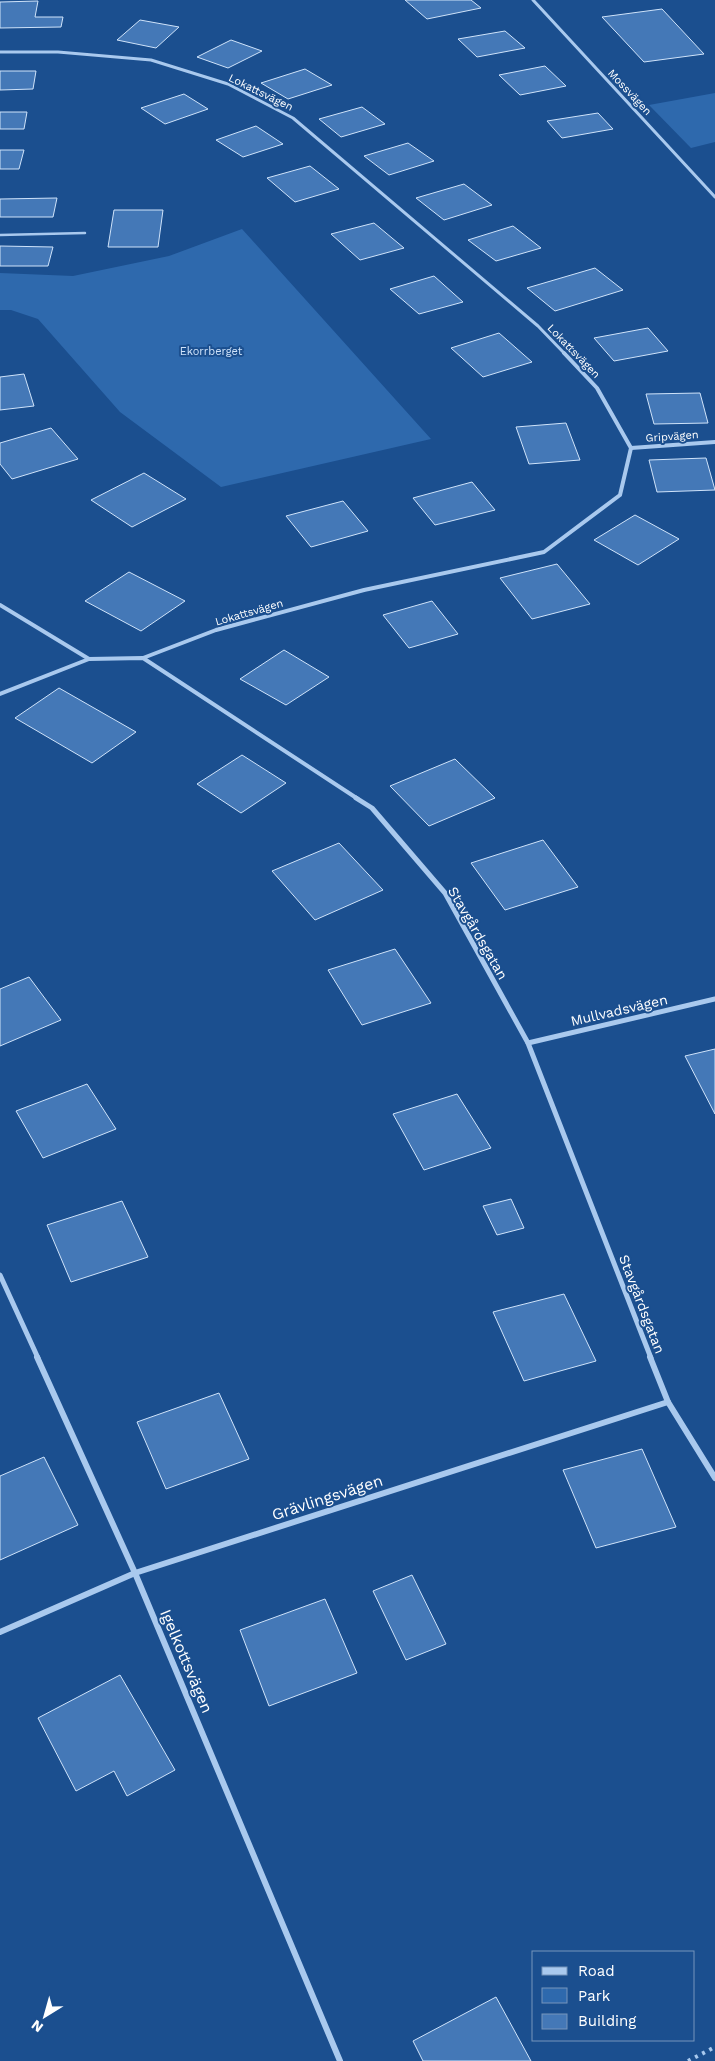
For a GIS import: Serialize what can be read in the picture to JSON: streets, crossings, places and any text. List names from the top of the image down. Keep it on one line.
{"streets":{"street":["Lokattsvägen","Mossvägen","Gripvägen","Stavgårdsgatan","Mullvadsvägen","Grävlingsvägen","Igelkottsvägen"]},"crossings":[["Lokattsvägen","Gripvägen"],["Lokattsvägen","Stavgårdsgatan"],["Stavgårdsgatan","Mullvadsvägen"],["Stavgårdsgatan","Grävlingsvägen"],["Grävlingsvägen","Igelkottsvägen"]],"parks":["Ekorrberget"],"legend":["Road","Park","Building"],"north":"bottom left"}
